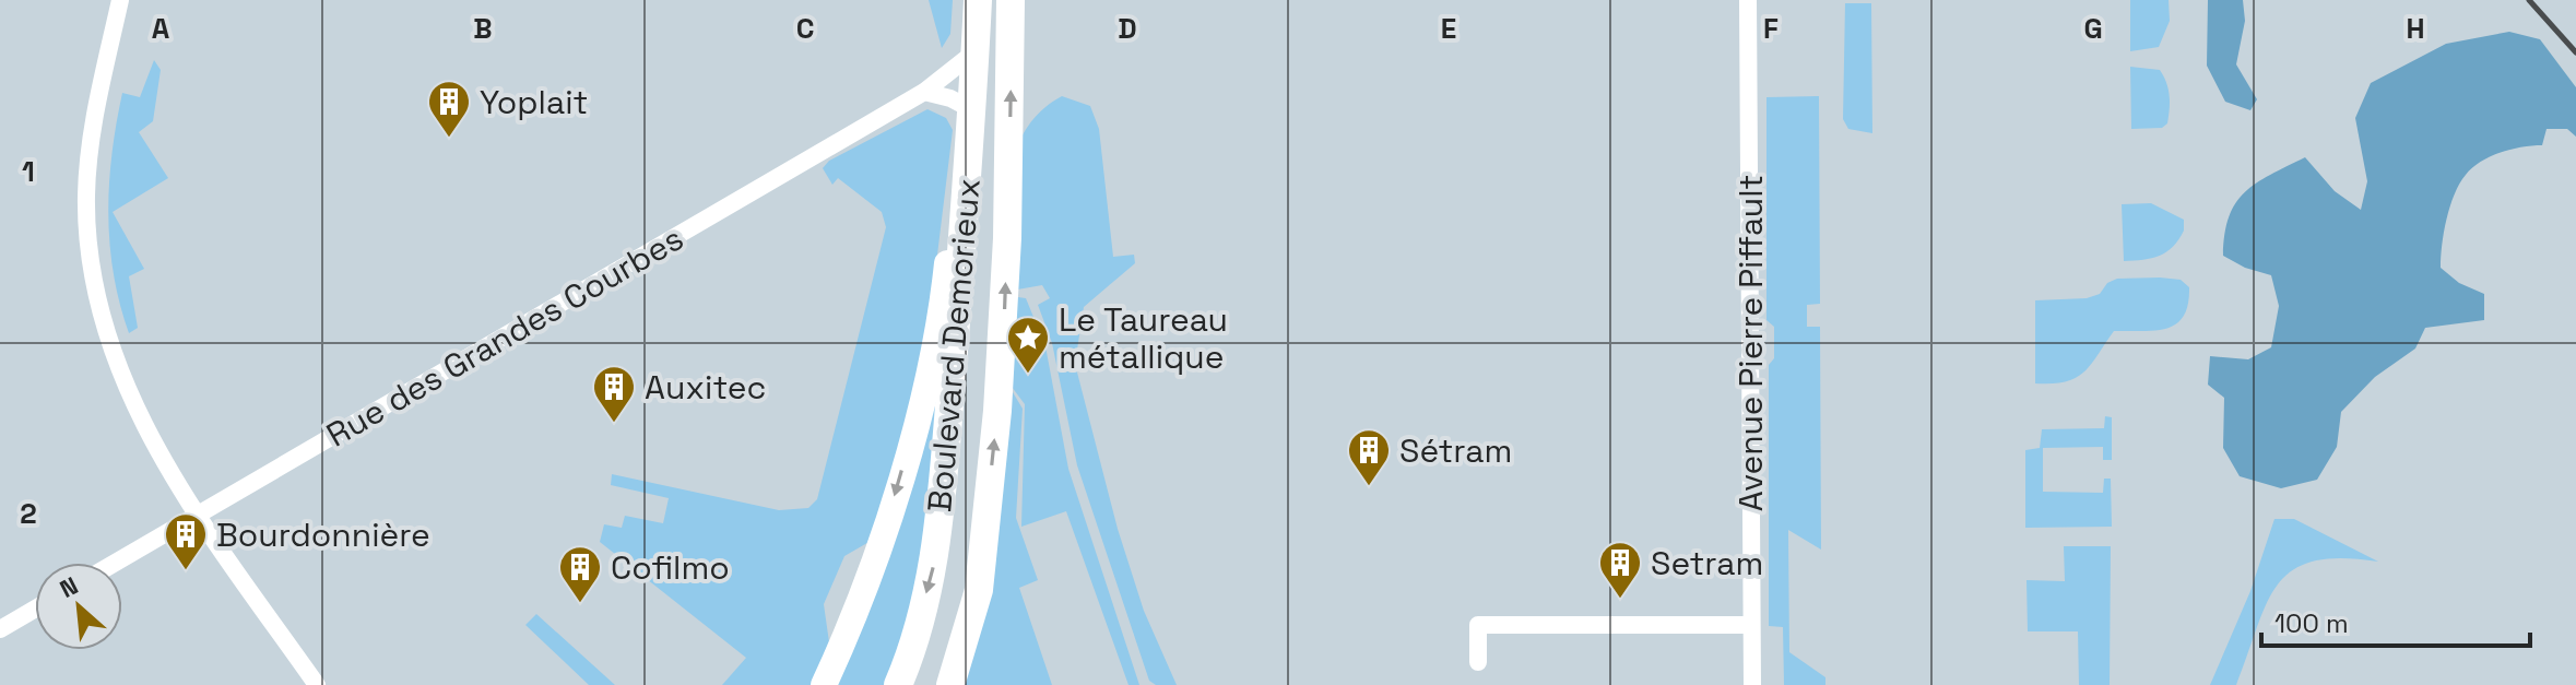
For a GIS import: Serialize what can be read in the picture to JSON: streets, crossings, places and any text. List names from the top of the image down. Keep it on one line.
{"streets":{"main road":["Boulevard Demorieux"],"street":["Rue des Grandes Courbes","Avenue Pierre Piffault"]},"places":{"building":["Yoplait","Auxitec","Sétram","Bourdonnière","Setram","Cofilmo"],"place":["Le Taureau métallique"]},"scale_bar":"100 m","north":"top left","grid":{"columns":["A","B","C","D","E","F","G","H"],"rows":["1","2"]}}
